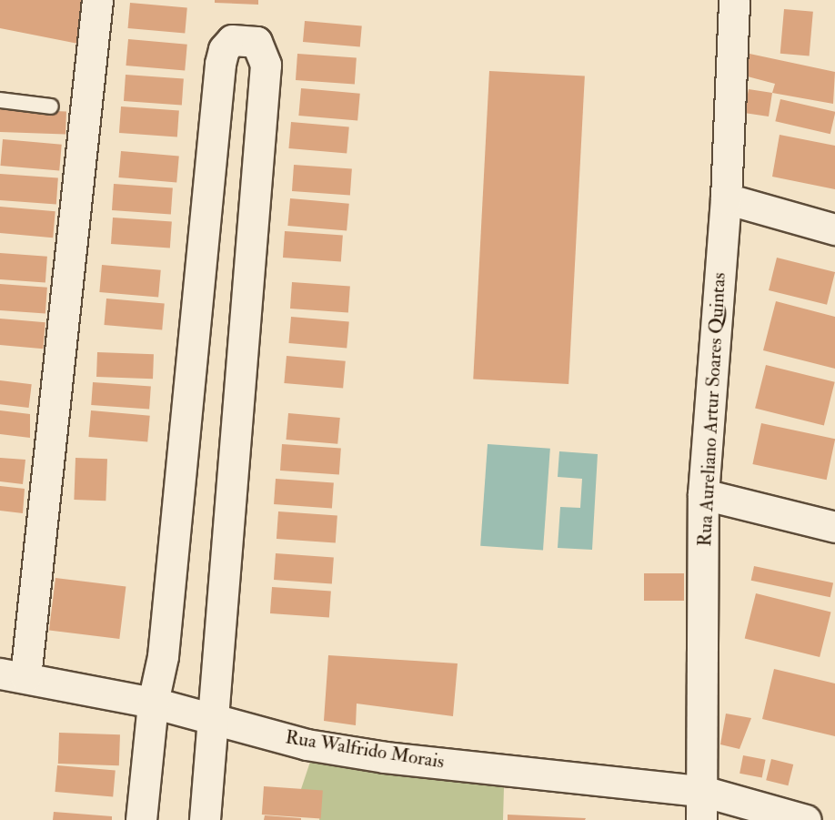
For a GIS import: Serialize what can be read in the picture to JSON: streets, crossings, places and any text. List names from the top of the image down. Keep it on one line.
{"streets":{"street":["Rua Aureliano Artur Soares Quintas","Rua Walfrido Morais"]},"crossings":[["Rua Aureliano Artur Soares Quintas","Rua Walfrido Morais"]]}
